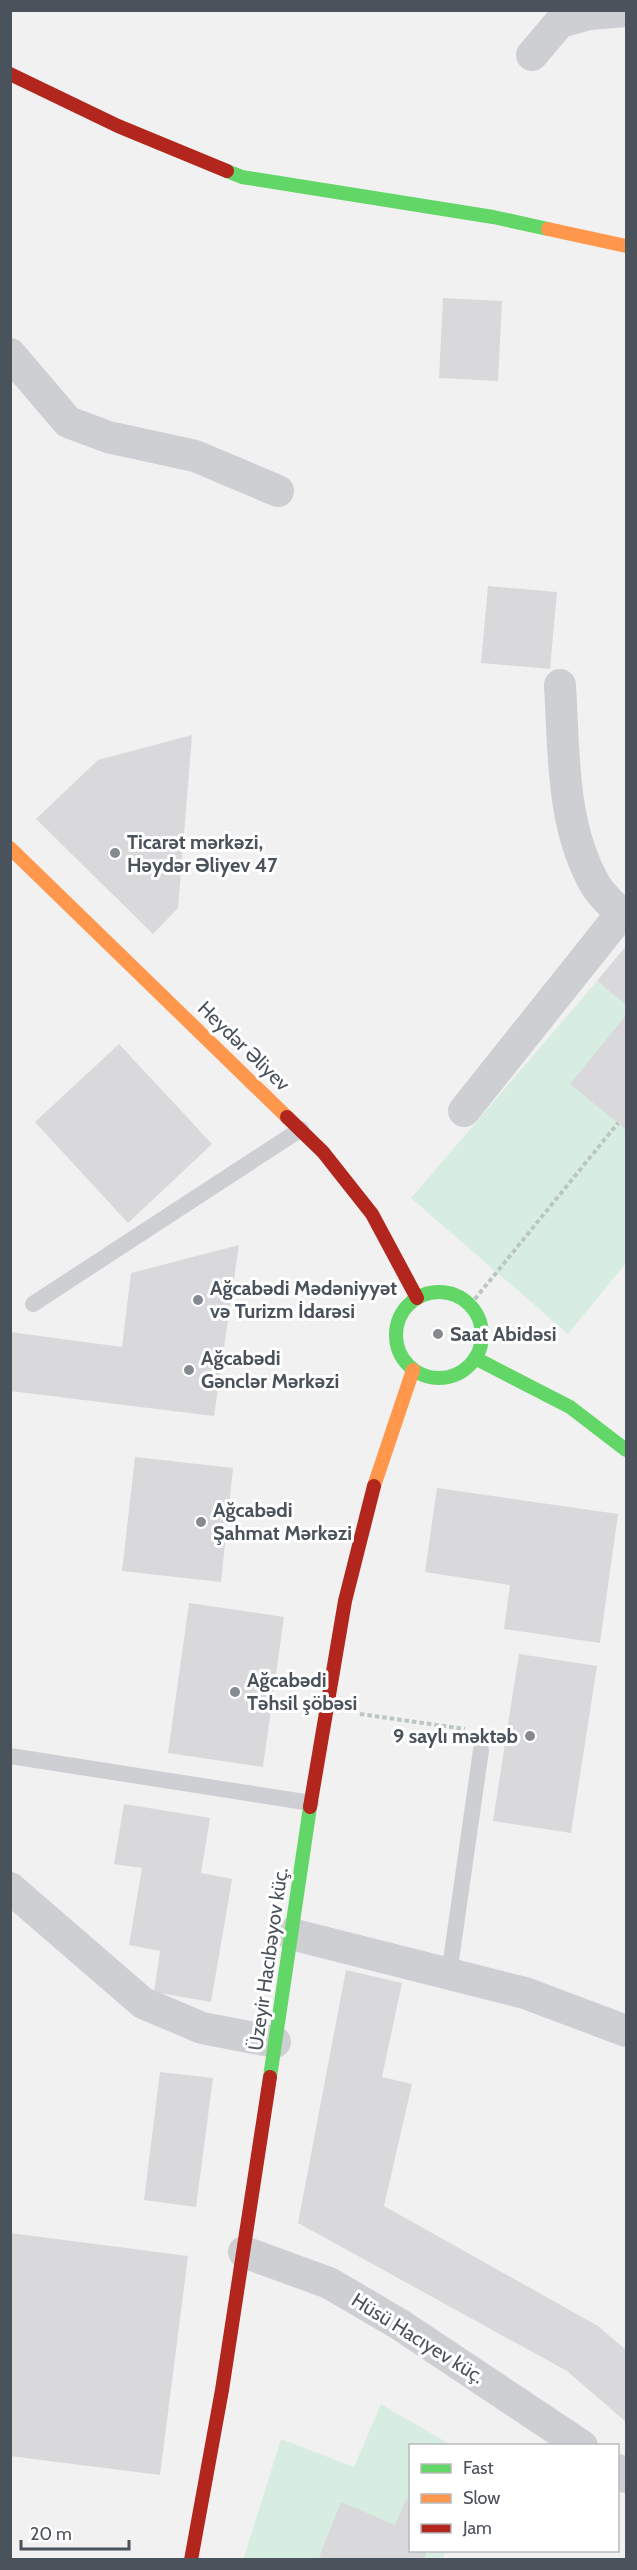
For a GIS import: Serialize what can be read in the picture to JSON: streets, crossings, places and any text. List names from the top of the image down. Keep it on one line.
{"streets":{"main road":["Heydər Əliyev","Üzeyir Hacıbəyov küç."],"street":["Hüsü Hacıyev küç."]},"crossings":[["Heydər Əliyev","Üzeyir Hacıbəyov küç."],["Üzeyir Hacıbəyov küç.","Hüsü Hacıyev küç."]],"places":["Ticarət mərkəzi, Həydər Əliyev 47","Ağcabədi Mədəniyyət və Turizm İdarəsi","Saat Abidəsi","Ağcabədi Gənclər Mərkəzi","Ağcabədi Şahmat Mərkəzi","Ağcabədi Təhsil şöbəsi","9 saylı məktəb"],"legend":["Fast","Slow","Jam"],"scale_bar":"20 m"}
